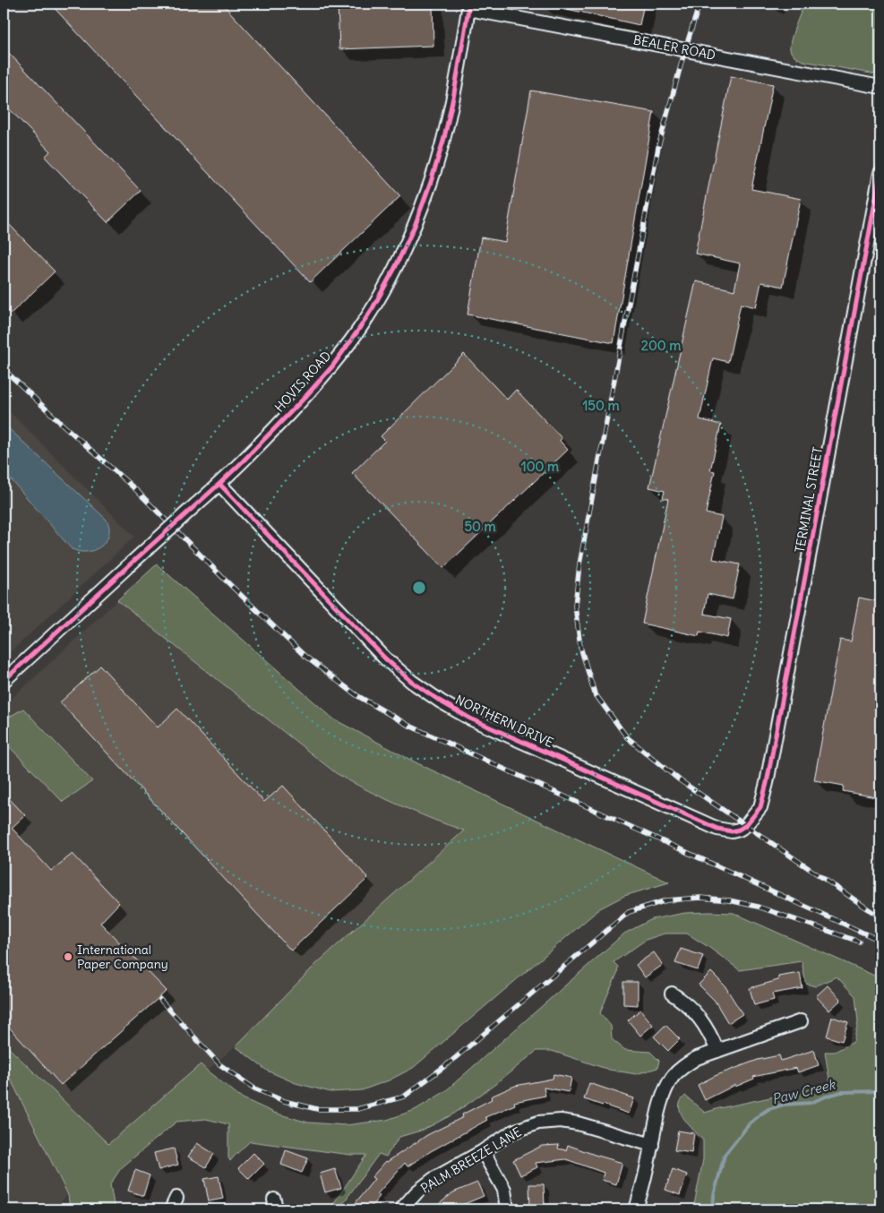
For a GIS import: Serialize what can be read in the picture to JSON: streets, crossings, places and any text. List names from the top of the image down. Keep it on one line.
{"streets":{"street":["BEALER ROAD","HOVIS ROAD","TERMINAL STREET","NORTHERN DRIVE","PALM BREEZE LANE"]},"crossings":[["BEALER ROAD","HOVIS ROAD"],["HOVIS ROAD","NORTHERN DRIVE"],["TERMINAL STREET","NORTHERN DRIVE"]],"water":["Paw Creek"],"places":["International Paper Company"],"rings":["200 m","150 m","100 m","50 m"]}
